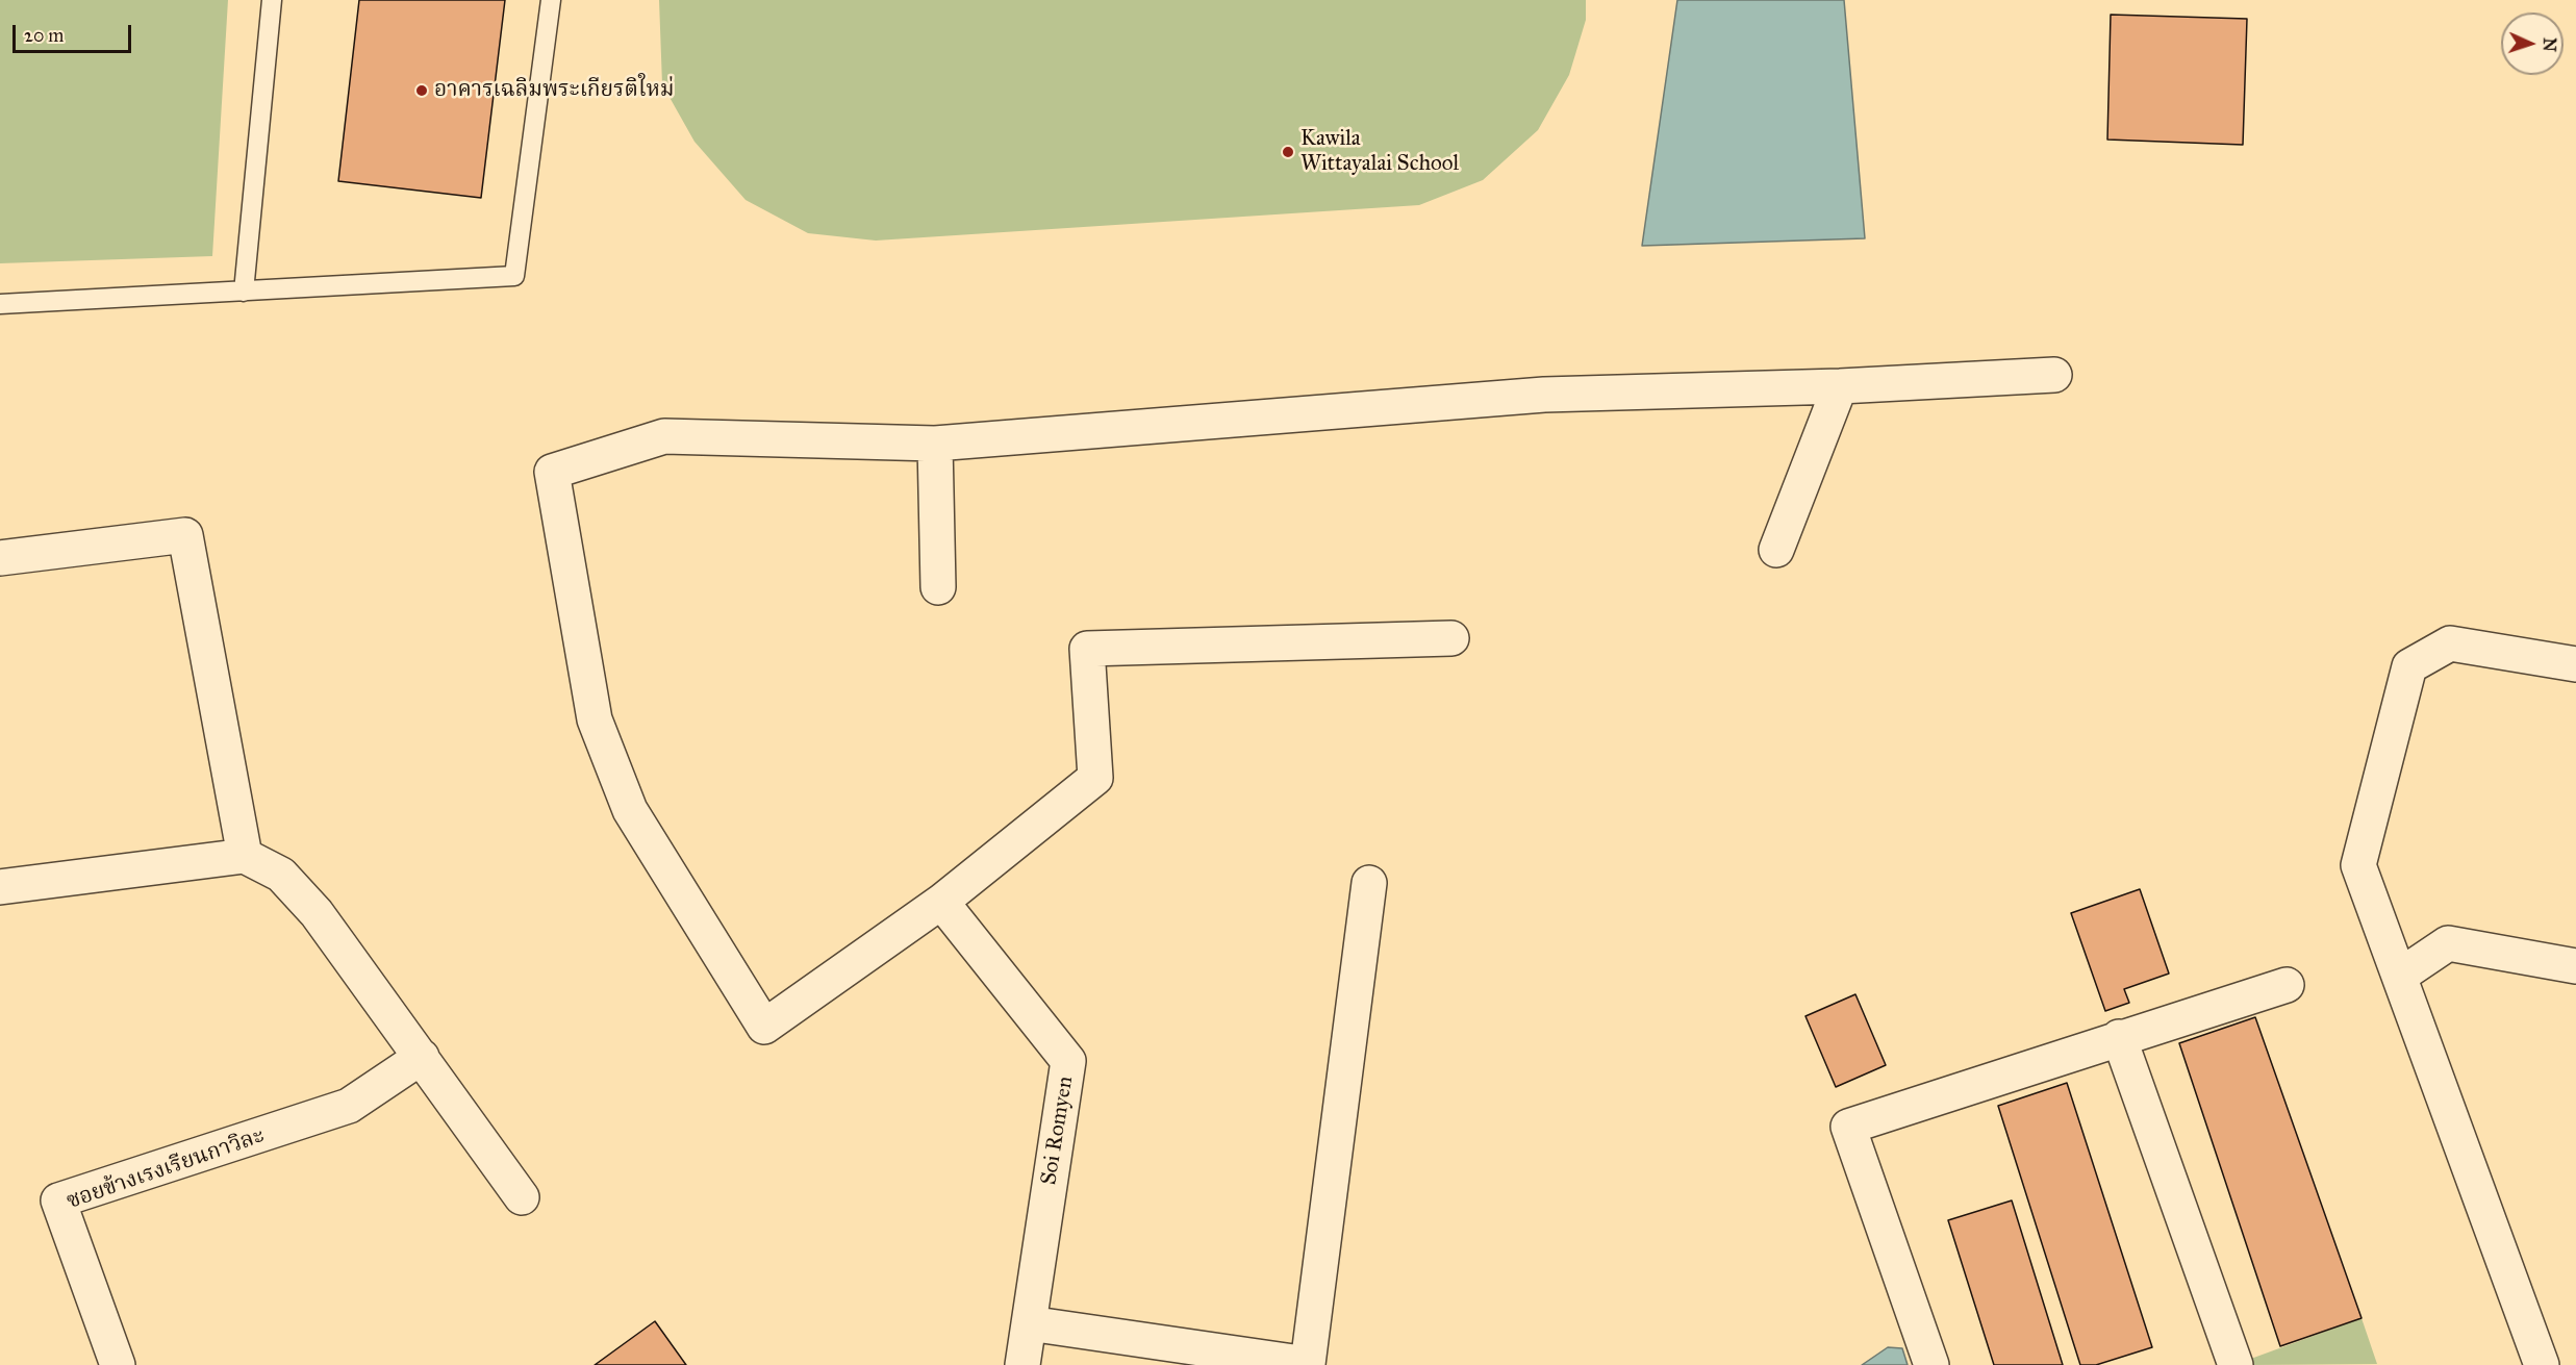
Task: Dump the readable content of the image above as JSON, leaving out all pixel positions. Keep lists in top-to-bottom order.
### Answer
{
  "streets": {
    "street": ["Soi Romyen", "ซอยข้างเรงเรียนกาวิละ"]
  },
  "places": ["อาคารเฉลิมพระเกียรติใหม่", "Kawila Wittayalai School"],
  "scale_bar": "20 m",
  "north": "right"
}
